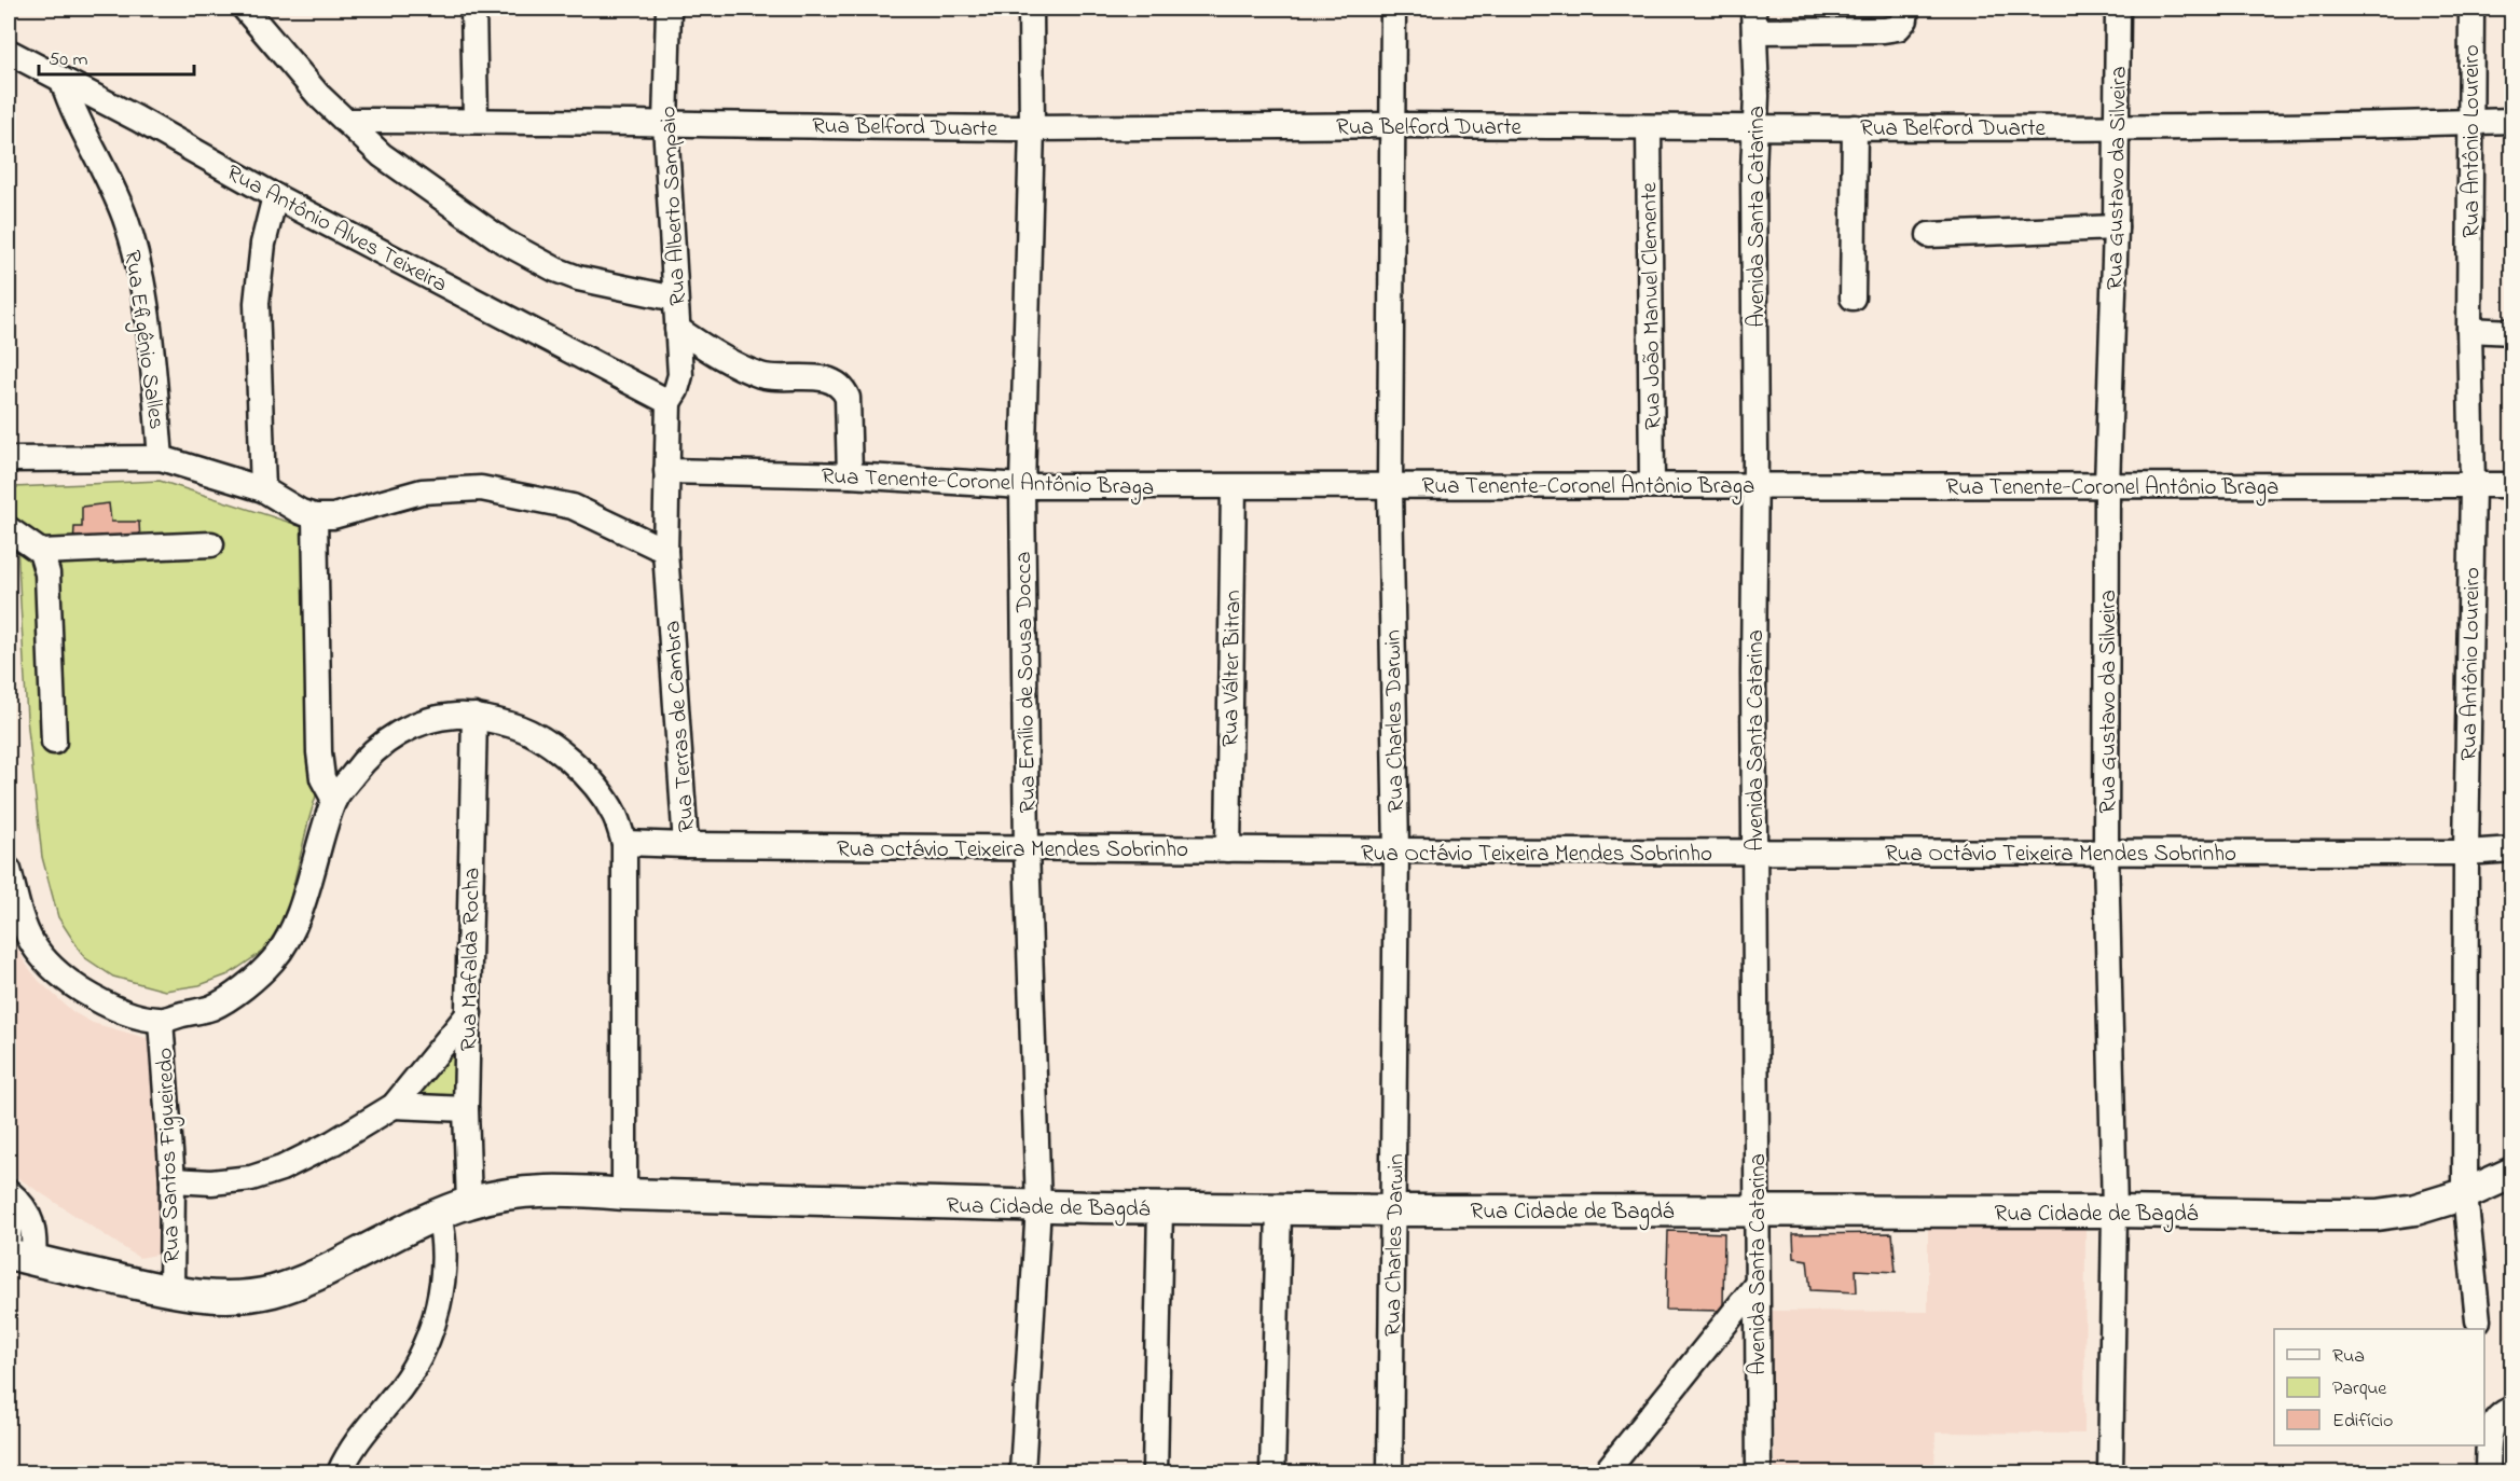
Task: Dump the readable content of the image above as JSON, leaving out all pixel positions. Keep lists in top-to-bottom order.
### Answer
{
  "streets": {
    "main road": ["Rua Cidade de Bagdá"],
    "street": [
      "Rua Belford Duarte",
      "Rua Antônio Loureiro",
      "Rua Gustavo da Silveira",
      "Rua Alberto Sampaio",
      "Avenida Santa Catarina",
      "Rua Antônio Alves Teixeira",
      "Rua João Manuel Clemente",
      "Rua Efigênio Salles",
      "Rua Tenente-Coronel Antônio Braga",
      "Rua Válter Bitran",
      "Rua Emílio de Sousa Docca",
      "Rua Charles Darwin",
      "Rua Terras de Cambra",
      "Rua Octávio Teixeira Mendes Sobrinho",
      "Rua Mafalda Rocha",
      "Rua Santos Figueiredo"
    ]
  },
  "crossings": [
    ["Rua Belford Duarte", "Rua Antônio Loureiro"],
    ["Rua Belford Duarte", "Rua Gustavo da Silveira"],
    ["Rua Belford Duarte", "Rua Alberto Sampaio"],
    ["Rua Belford Duarte", "Avenida Santa Catarina"],
    ["Rua Belford Duarte", "Rua João Manuel Clemente"],
    ["Rua Belford Duarte", "Rua Emílio de Sousa Docca"],
    ["Rua Belford Duarte", "Rua Charles Darwin"],
    ["Rua Antônio Loureiro", "Rua Tenente-Coronel Antônio Braga"],
    ["Rua Antônio Loureiro", "Rua Octávio Teixeira Mendes Sobrinho"],
    ["Rua Antônio Loureiro", "Rua Cidade de Bagdá"],
    ["Rua Gustavo da Silveira", "Rua Tenente-Coronel Antônio Braga"],
    ["Rua Gustavo da Silveira", "Rua Octávio Teixeira Mendes Sobrinho"],
    ["Rua Gustavo da Silveira", "Rua Cidade de Bagdá"],
    ["Rua Alberto Sampaio", "Rua Antônio Alves Teixeira"],
    ["Rua Alberto Sampaio", "Rua Terras de Cambra"],
    ["Avenida Santa Catarina", "Rua Tenente-Coronel Antônio Braga"],
    ["Avenida Santa Catarina", "Rua Octávio Teixeira Mendes Sobrinho"],
    ["Avenida Santa Catarina", "Rua Cidade de Bagdá"],
    ["Rua Antônio Alves Teixeira", "Rua Efigênio Salles"],
    ["Rua Antônio Alves Teixeira", "Rua Terras de Cambra"],
    ["Rua João Manuel Clemente", "Rua Tenente-Coronel Antônio Braga"],
    ["Rua Tenente-Coronel Antônio Braga", "Rua Válter Bitran"],
    ["Rua Tenente-Coronel Antônio Braga", "Rua Emílio de Sousa Docca"],
    ["Rua Tenente-Coronel Antônio Braga", "Rua Charles Darwin"],
    ["Rua Tenente-Coronel Antônio Braga", "Rua Terras de Cambra"],
    ["Rua Válter Bitran", "Rua Octávio Teixeira Mendes Sobrinho"],
    ["Rua Emílio de Sousa Docca", "Rua Octávio Teixeira Mendes Sobrinho"],
    ["Rua Emílio de Sousa Docca", "Rua Cidade de Bagdá"],
    ["Rua Charles Darwin", "Rua Octávio Teixeira Mendes Sobrinho"],
    ["Rua Charles Darwin", "Rua Cidade de Bagdá"],
    ["Rua Terras de Cambra", "Rua Octávio Teixeira Mendes Sobrinho"],
    ["Rua Mafalda Rocha", "Rua Cidade de Bagdá"],
    ["Rua Santos Figueiredo", "Rua Cidade de Bagdá"]
  ],
  "legend": ["Rua", "Parque", "Edifício"],
  "scale_bar": "50 m"
}
